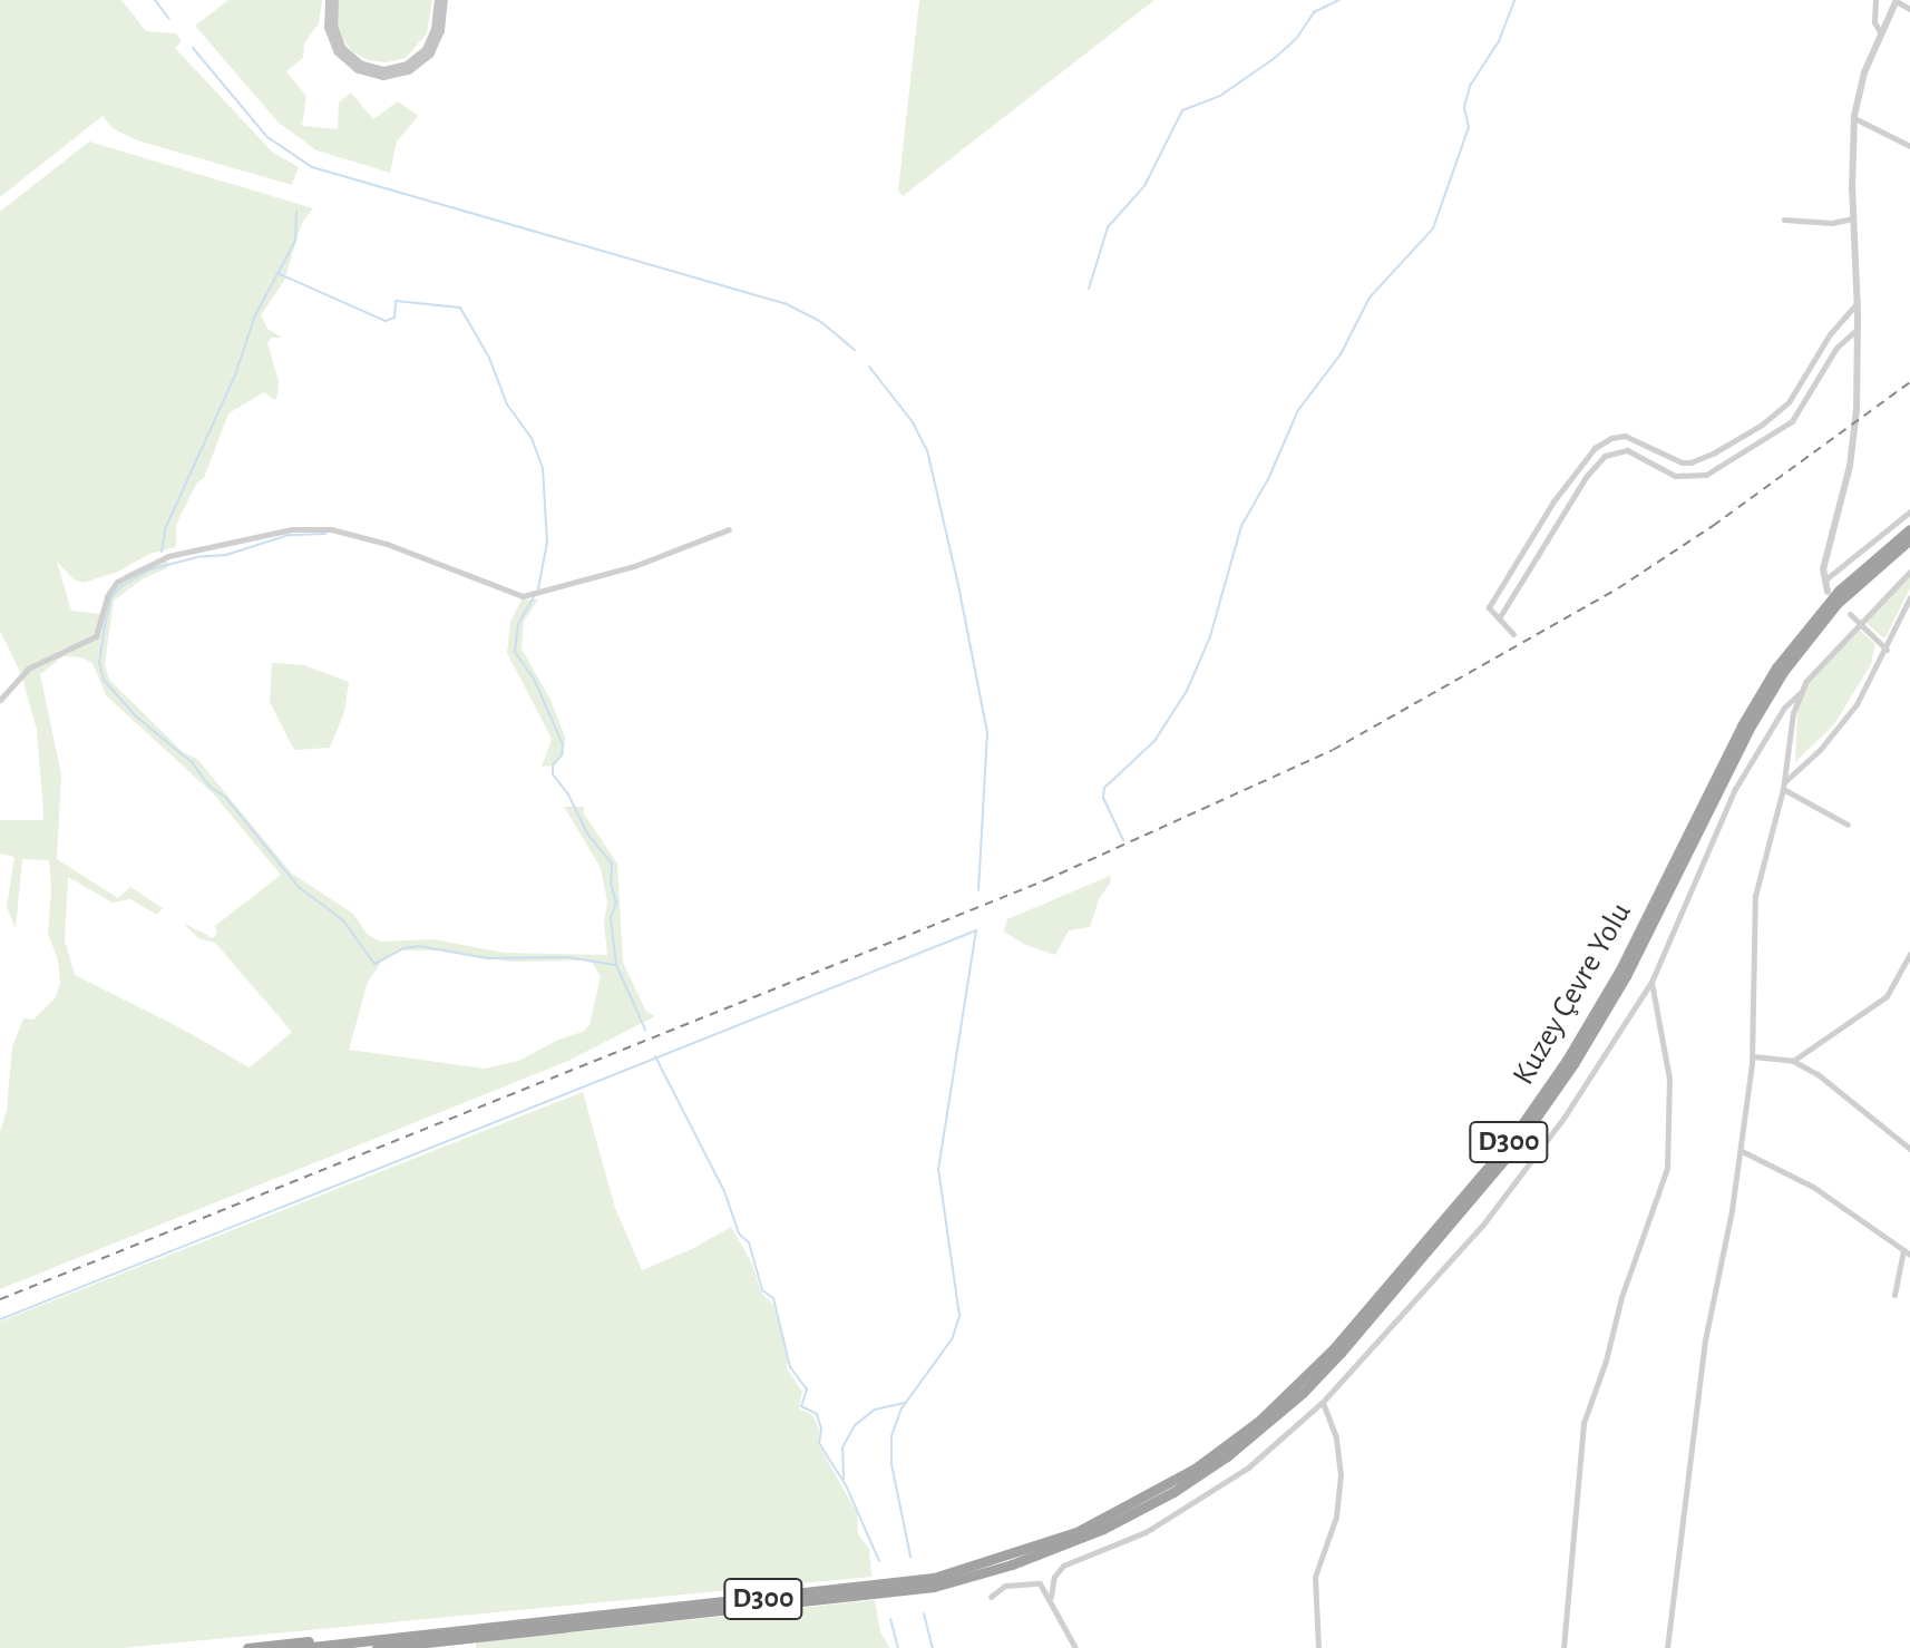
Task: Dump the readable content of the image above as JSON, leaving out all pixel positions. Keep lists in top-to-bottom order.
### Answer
{
  "streets": {
    "highway": ["Kuzey Çevre Yolu", "D300"]
  },
  "crossings": [
    ["Kuzey Çevre Yolu", "D300"]
  ]
}
